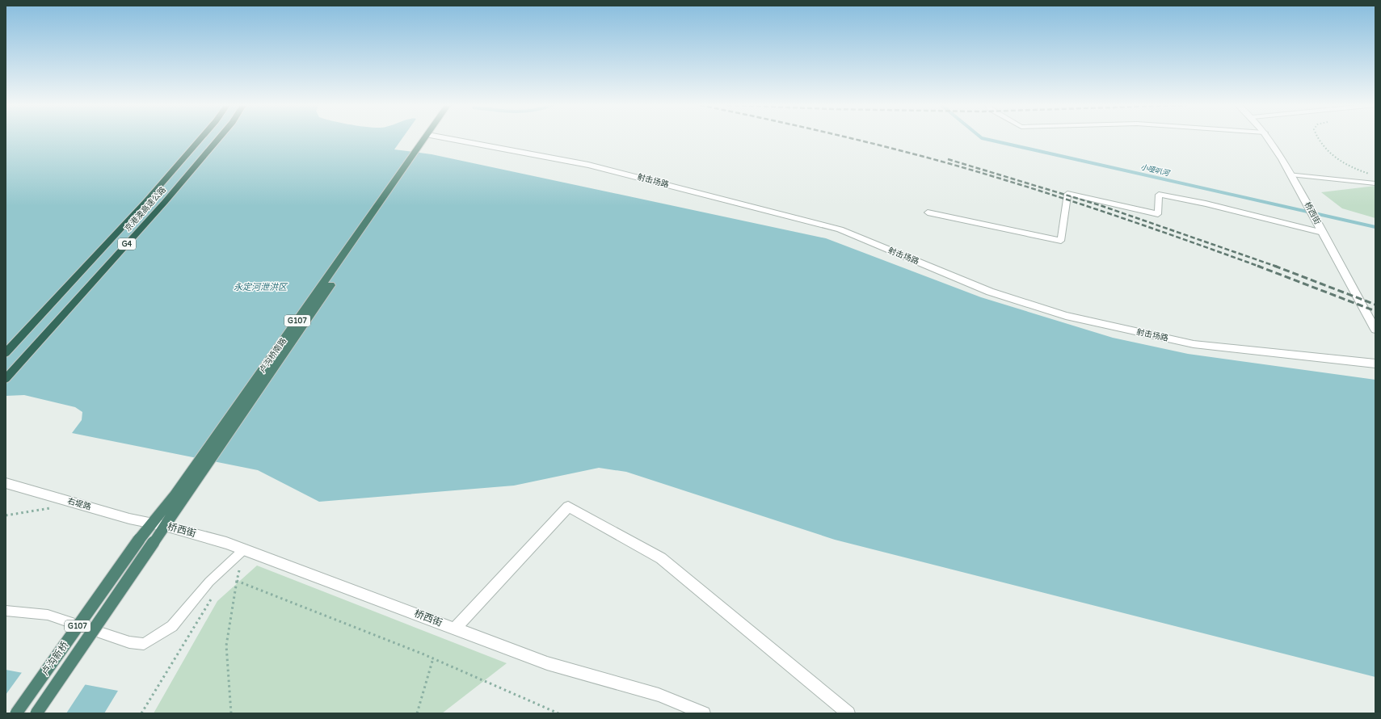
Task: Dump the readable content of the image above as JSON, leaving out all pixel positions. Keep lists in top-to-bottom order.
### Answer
{
  "streets": {
    "highway": [
      "京港澳高速公路",
      "G4",
      "G107",
      "卢沟桥南路",
      "卢沟新桥"
    ],
    "street": ["射击场路", "桥西街", "右堤路"]
  },
  "crossings": [
    ["桥西街", "卢沟桥南路"],
    ["桥西街", "右堤路"],
    ["卢沟桥南路", "右堤路"],
    ["卢沟桥南路", "卢沟新桥"]
  ],
  "water": ["小哑叭河", "永定河泄洪区"]
}
